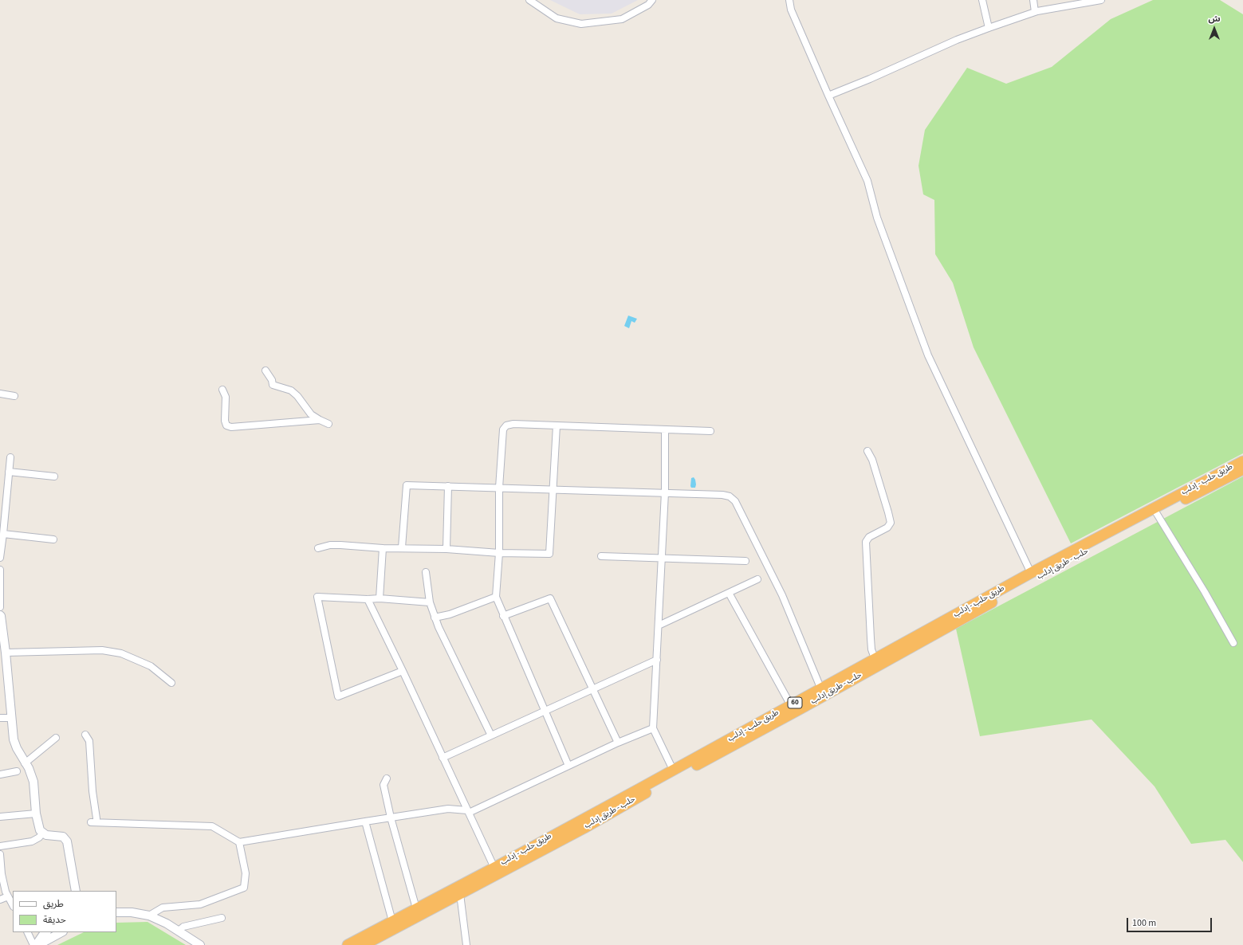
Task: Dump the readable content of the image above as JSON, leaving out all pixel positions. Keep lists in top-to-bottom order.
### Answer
{
  "streets": {
    "highway": ["طريق حلب - إدلب", "حلب - طريق إدلب", "60"]
  },
  "crossings": [
    ["طريق حلب - إدلب", "حلب - طريق إدلب"]
  ],
  "legend": ["طريق", "حديقة"],
  "scale_bar": "100 m",
  "north": "top"
}
